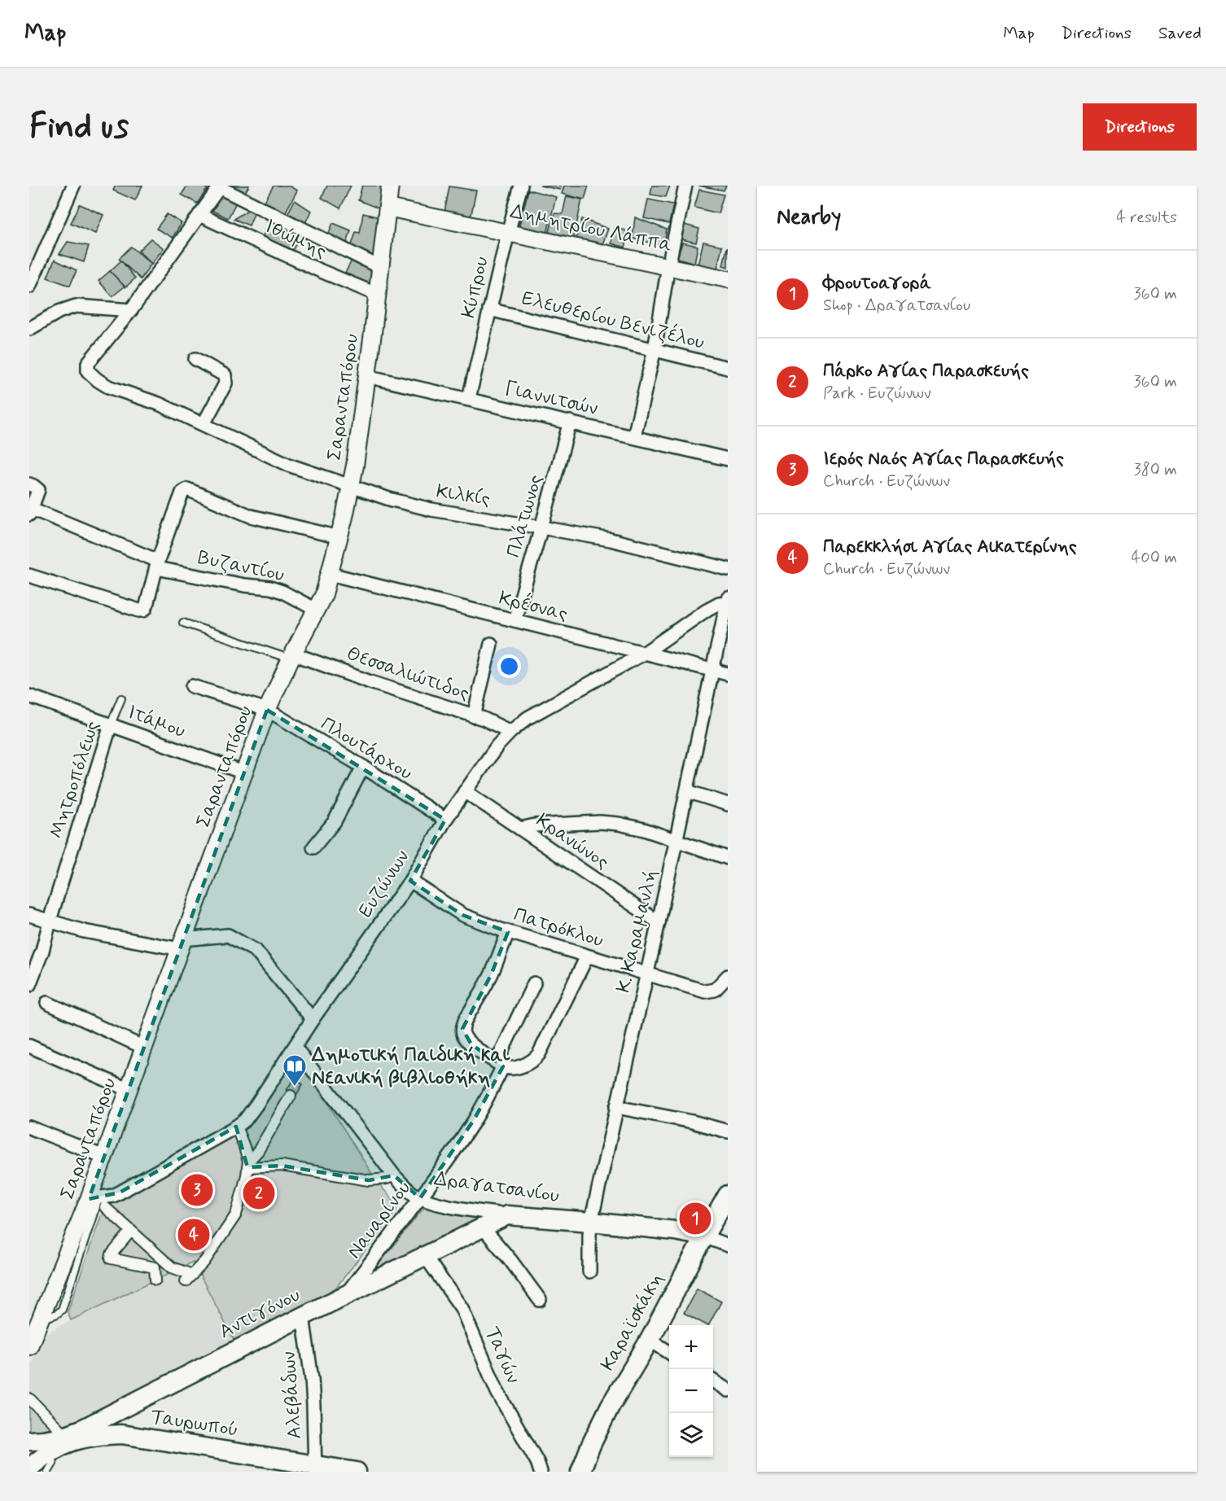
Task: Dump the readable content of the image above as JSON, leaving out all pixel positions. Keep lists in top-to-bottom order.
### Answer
{
  "streets": {
    "main road": [
      "Δραγατσανίου",
      "Αντιγόνου",
      "Καραϊσκάκη",
      "Ταυρωπού"
    ],
    "street": [
      "Δημητρίου Λάππα",
      "Ιθώμης",
      "Κύπρου",
      "Ελευθερίου Βενιζέλου",
      "Σαρανταπόρου",
      "Γιαννιτσών",
      "Κιλκίς",
      "Πλάτωνος",
      "Βυζαντίου",
      "Κρέσνας",
      "Θεσσαλιώτιδος",
      "Ιτάμου",
      "Πλουτάρχου",
      "Μητροπόλεως",
      "Κρανώνος",
      "Ευζώνων",
      "Πατρόκλου",
      "Κ. Καραμανλή",
      "Ναυαρίνου",
      "Ταγών",
      "Αλεβάδων"
    ]
  },
  "crossings": [
    ["Δημητρίου Λάππα", "Κύπρου"],
    ["Δημητρίου Λάππα", "Σαρανταπόρου"],
    ["Ιθώμης", "Σαρανταπόρου"],
    ["Κύπρου", "Ελευθερίου Βενιζέλου"],
    ["Κύπρου", "Γιαννιτσών"],
    ["Σαρανταπόρου", "Γιαννιτσών"],
    ["Σαρανταπόρου", "Κιλκίς"],
    ["Σαρανταπόρου", "Βυζαντίου"],
    ["Σαρανταπόρου", "Κρέσνας"],
    ["Σαρανταπόρου", "Θεσσαλιώτιδος"],
    ["Σαρανταπόρου", "Ιτάμου"],
    ["Σαρανταπόρου", "Πλουτάρχου"],
    ["Σαρανταπόρου", "Ευζώνων"],
    ["Γιαννιτσών", "Πλάτωνος"],
    ["Κιλκίς", "Πλάτωνος"],
    ["Πλάτωνος", "Κρέσνας"],
    ["Κρέσνας", "Ευζώνων"],
    ["Κρέσνας", "Κ. Καραμανλή"],
    ["Θεσσαλιώτιδος", "Ευζώνων"],
    ["Ιτάμου", "Μητροπόλεως"],
    ["Πλουτάρχου", "Ευζώνων"],
    ["Κρανώνος", "Ευζώνων"],
    ["Κρανώνος", "Κ. Καραμανλή"],
    ["Ευζώνων", "Πατρόκλου"],
    ["Ευζώνων", "Κ. Καραμανλή"],
    ["Ευζώνων", "Δραγατσανίου"],
    ["Πατρόκλου", "Κ. Καραμανλή"],
    ["Κ. Καραμανλή", "Δραγατσανίου"],
    ["Δραγατσανίου", "Ναυαρίνου"],
    ["Δραγατσανίου", "Αντιγόνου"],
    ["Δραγατσανίου", "Καραϊσκάκη"],
    ["Ναυαρίνου", "Αντιγόνου"],
    ["Αντιγόνου", "Ταγών"],
    ["Αντιγόνου", "Αλεβάδων"],
    ["Αντιγόνου", "Ταυρωπού"],
    ["Αλεβάδων", "Ταυρωπού"]
  ],
  "places": {
    "library": ["Δημοτική Παιδική και Νεανική βιβλιοθήκη"]
  },
  "page": {
    "header": "Map",
    "nav": ["Map", "Directions", "Saved"],
    "buttons": "Directions",
    "title": "Find us",
    "heading": ["Nearby", "4 results"],
    "list": [
      {
        "mark": "1",
        "name": "Φρουτοαγορά",
        "note": "Shop · Δραγατσανίου",
        "value": "360 m"
      },
      {
        "mark": "2",
        "name": "Πάρκο Αγίας Παρασκευής",
        "note": "Park · Ευζώνων",
        "value": "360 m"
      },
      {
        "mark": "3",
        "name": "Ιερός Ναός Αγίας Παρασκευής",
        "note": "Church · Ευζώνων",
        "value": "380 m"
      },
      {
        "mark": "4",
        "name": "Παρεκκλήσι Αγίας Αικατερίνης",
        "note": "Church · Ευζώνων",
        "value": "400 m"
      }
    ],
    "pins": [
      "3",
      "2",
      "1",
      "4"
    ],
    "map_buttons": ["+", "−"]
  }
}
